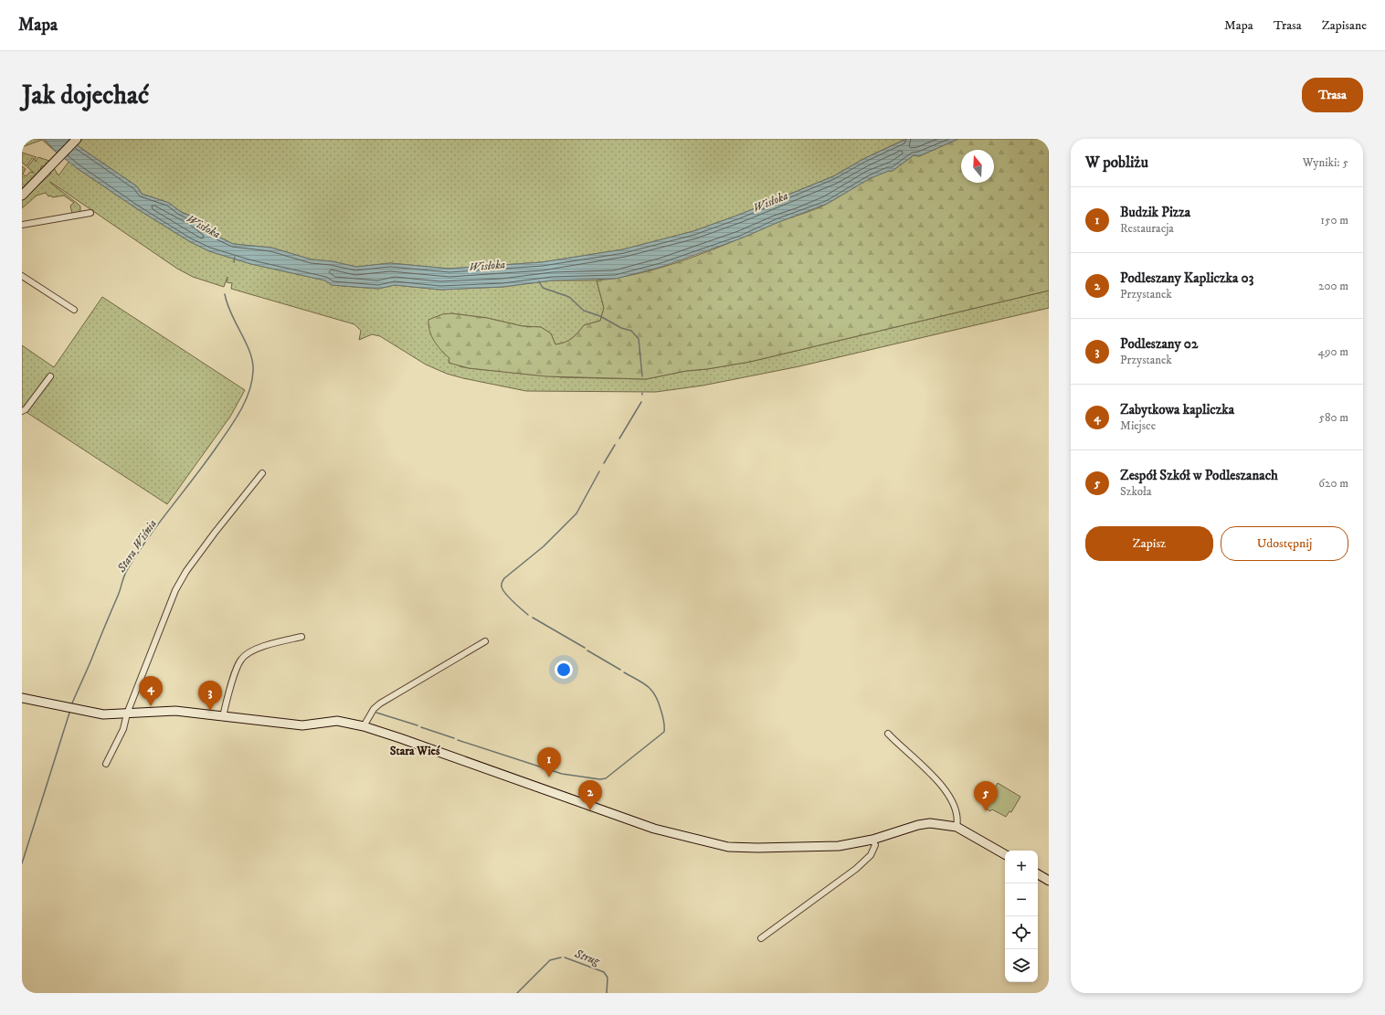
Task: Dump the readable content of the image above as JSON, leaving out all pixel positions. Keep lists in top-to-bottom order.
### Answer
{
  "districts": ["Stara Wieś"],
  "water": ["Wisłoka", "Stara Wiśnia", "Strug"],
  "north": "top",
  "page": {
    "header": "Mapa",
    "nav": ["Mapa", "Trasa", "Zapisane"],
    "buttons": [
      "Trasa",
      ["Zapisz", "Udostępnij"]
    ],
    "title": "Jak dojechać",
    "heading": ["W pobliżu", "Wyniki: 5"],
    "list": [
      {
        "mark": "1",
        "name": "Budzik Pizza",
        "note": "Restauracja",
        "value": "150 m"
      },
      {
        "mark": "2",
        "name": "Podleszany Kapliczka 03",
        "note": "Przystanek",
        "value": "200 m"
      },
      {
        "mark": "3",
        "name": "Podleszany 02",
        "note": "Przystanek",
        "value": "490 m"
      },
      {
        "mark": "4",
        "name": "Zabytkowa kapliczka",
        "note": "Miejsce",
        "value": "580 m"
      },
      {
        "mark": "5",
        "name": "Zespół Szkół w Podleszanach",
        "note": "Szkoła",
        "value": "620 m"
      }
    ],
    "pins": [
      "4",
      "3",
      "1",
      "2",
      "5"
    ],
    "map_buttons": ["+", "−"]
  }
}
